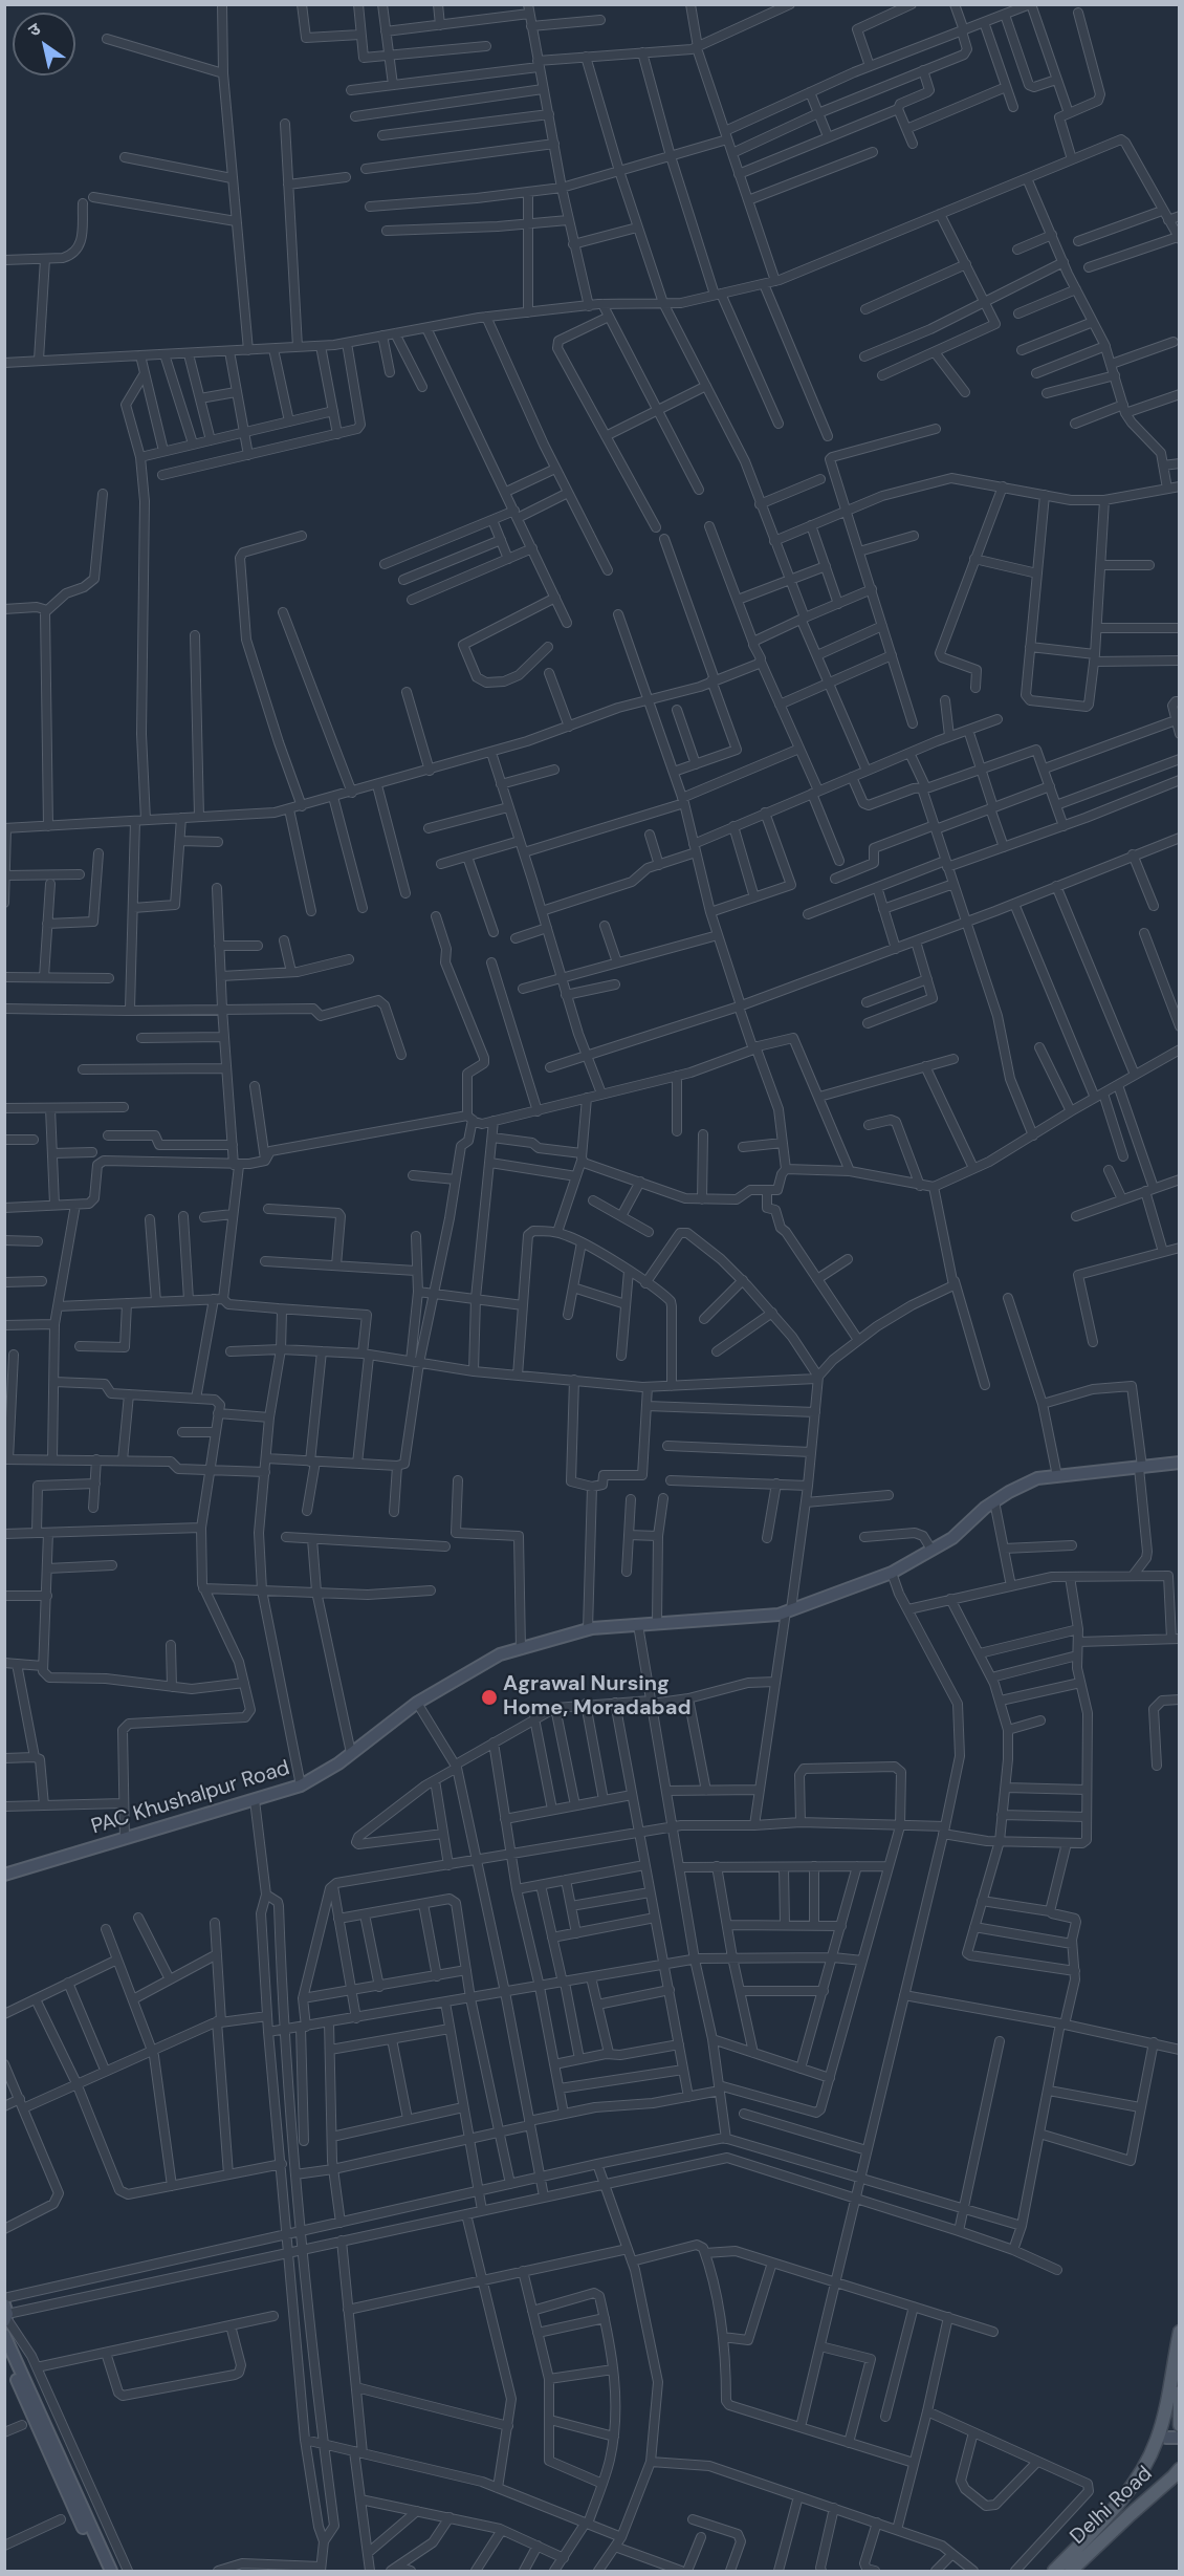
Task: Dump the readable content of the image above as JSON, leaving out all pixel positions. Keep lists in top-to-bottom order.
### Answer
{
  "streets": {
    "main road": ["PAC Khushalpur Road", "Delhi Road"]
  },
  "places": ["Agrawal Nursing Home, Moradabad"],
  "north": "top left"
}
